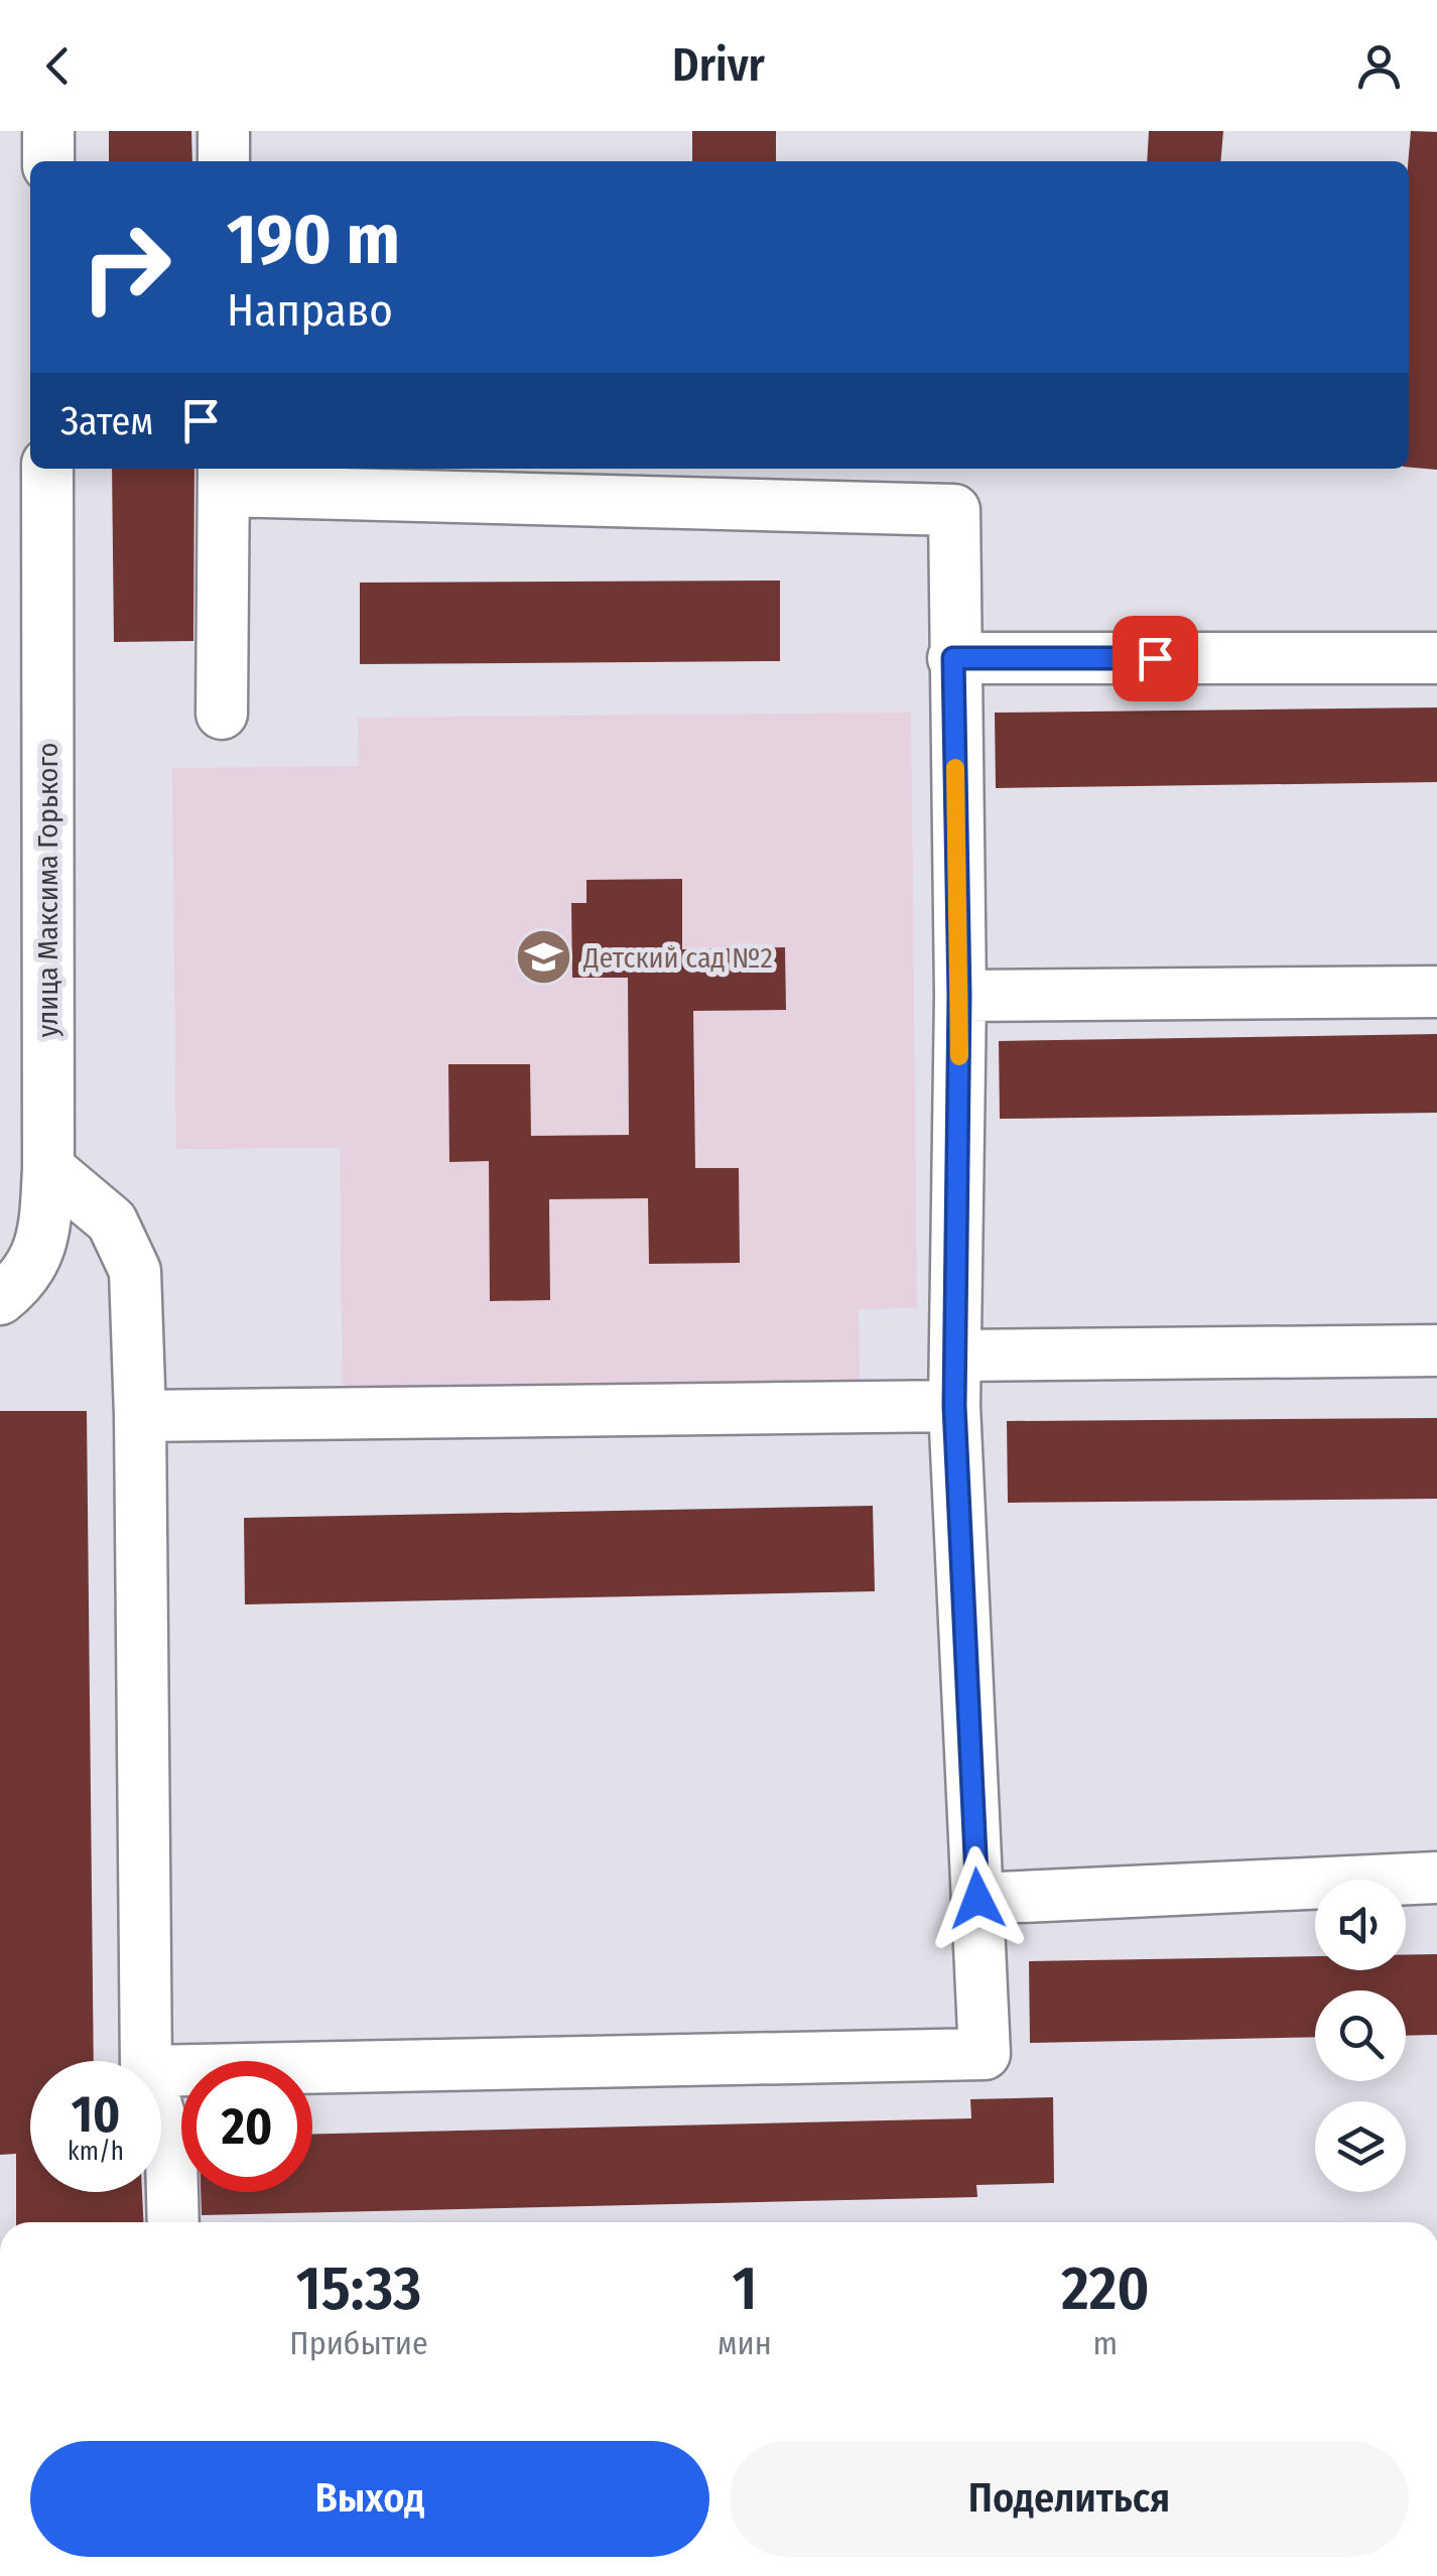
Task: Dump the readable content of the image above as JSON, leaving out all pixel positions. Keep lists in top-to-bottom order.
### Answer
{
  "streets": {
    "street": ["улица Максима Горького"]
  },
  "places": {
    "school or university": ["Детский сад №2"]
  },
  "page": {
    "header": "Drivr",
    "turn": ["190 m", "Направо"],
    "then": "Затем",
    "speed": "10 km/h",
    "limit": "20",
    "eta": [
      "15:33",
      "Прибытие",
      "1",
      "мин",
      "220",
      "m"
    ],
    "buttons": ["Выход", "Поделиться"]
  }
}
